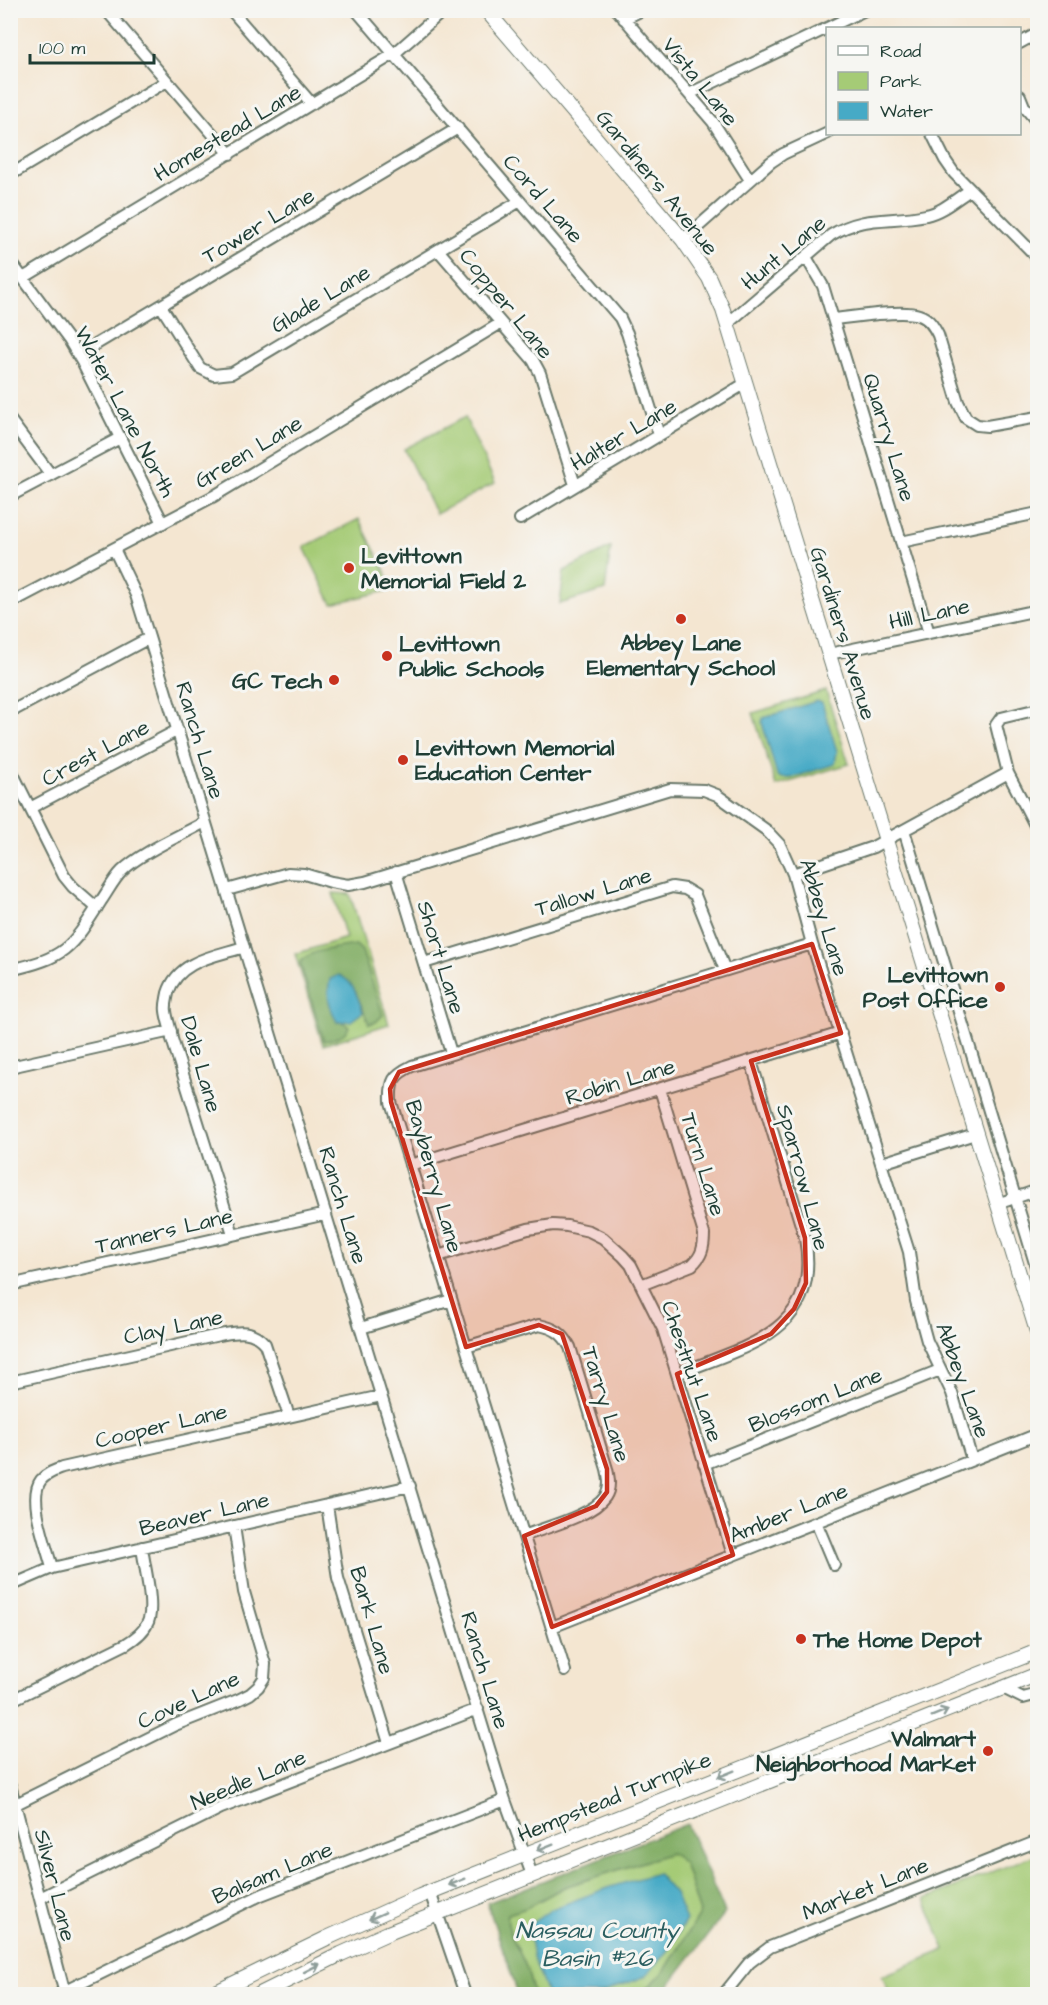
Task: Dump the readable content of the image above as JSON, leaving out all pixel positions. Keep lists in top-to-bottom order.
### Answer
{
  "streets": {
    "main road": ["Gardiners Avenue", "Hempstead Turnpike"],
    "street": [
      "Vista Lane",
      "Homestead Lane",
      "Cord Lane",
      "Tower Lane",
      "Hunt Lane",
      "Glade Lane",
      "Copper Lane",
      "Water Lane North",
      "Halter Lane",
      "Quarry Lane",
      "Green Lane",
      "Hill Lane",
      "Ranch Lane",
      "Crest Lane",
      "Tallow Lane",
      "Abbey Lane",
      "Short Lane",
      "Dale Lane",
      "Robin Lane",
      "Turn Lane",
      "Bayberry Lane",
      "Sparrow Lane",
      "Tanners Lane",
      "Clay Lane",
      "Chestnut Lane",
      "Blossom Lane",
      "Tarry Lane",
      "Cooper Lane",
      "Amber Lane",
      "Beaver Lane",
      "Bark Lane",
      "Cove Lane",
      "Needle Lane",
      "Balsam Lane",
      "Silver Lane",
      "Market Lane"
    ]
  },
  "crossings": [
    ["Homestead Lane", "Cord Lane"],
    ["Homestead Lane", "Water Lane North"],
    ["Gardiners Avenue", "Hunt Lane"],
    ["Gardiners Avenue", "Halter Lane"],
    ["Gardiners Avenue", "Hill Lane"],
    ["Cord Lane", "Tower Lane"],
    ["Cord Lane", "Glade Lane"],
    ["Cord Lane", "Halter Lane"],
    ["Tower Lane", "Glade Lane"],
    ["Tower Lane", "Water Lane North"],
    ["Hunt Lane", "Quarry Lane"],
    ["Glade Lane", "Copper Lane"],
    ["Copper Lane", "Halter Lane"],
    ["Copper Lane", "Green Lane"],
    ["Water Lane North", "Green Lane"],
    ["Quarry Lane", "Hill Lane"],
    ["Green Lane", "Ranch Lane"],
    ["Ranch Lane", "Crest Lane"],
    ["Ranch Lane", "Abbey Lane"],
    ["Ranch Lane", "Dale Lane"],
    ["Ranch Lane", "Tanners Lane"],
    ["Ranch Lane", "Cooper Lane"],
    ["Ranch Lane", "Beaver Lane"],
    ["Ranch Lane", "Needle Lane"],
    ["Ranch Lane", "Hempstead Turnpike"],
    ["Ranch Lane", "Balsam Lane"],
    ["Tallow Lane", "Short Lane"],
    ["Tallow Lane", "Bayberry Lane"],
    ["Abbey Lane", "Short Lane"],
    ["Abbey Lane", "Robin Lane"],
    ["Abbey Lane", "Bayberry Lane"],
    ["Abbey Lane", "Blossom Lane"],
    ["Abbey Lane", "Amber Lane"],
    ["Short Lane", "Bayberry Lane"],
    ["Dale Lane", "Tanners Lane"],
    ["Robin Lane", "Turn Lane"],
    ["Robin Lane", "Bayberry Lane"],
    ["Robin Lane", "Sparrow Lane"],
    ["Turn Lane", "Chestnut Lane"],
    ["Bayberry Lane", "Chestnut Lane"],
    ["Bayberry Lane", "Tarry Lane"],
    ["Bayberry Lane", "Amber Lane"],
    ["Sparrow Lane", "Chestnut Lane"],
    ["Clay Lane", "Cooper Lane"],
    ["Chestnut Lane", "Blossom Lane"],
    ["Chestnut Lane", "Amber Lane"],
    ["Cooper Lane", "Beaver Lane"],
    ["Beaver Lane", "Bark Lane"],
    ["Beaver Lane", "Cove Lane"],
    ["Bark Lane", "Needle Lane"],
    ["Cove Lane", "Silver Lane"],
    ["Needle Lane", "Silver Lane"],
    ["Balsam Lane", "Silver Lane"]
  ],
  "water": ["Nassau County Basin #26"],
  "places": [
    "Levittown Memorial Field 2",
    "Abbey Lane Elementary School",
    "Levittown Public Schools",
    "GC Tech",
    "Levittown Memorial Education Center",
    "Levittown Post Office",
    "The Home Depot",
    "Walmart Neighborhood Market"
  ],
  "legend": ["Road", "Park", "Water"],
  "scale_bar": "100 m"
}
